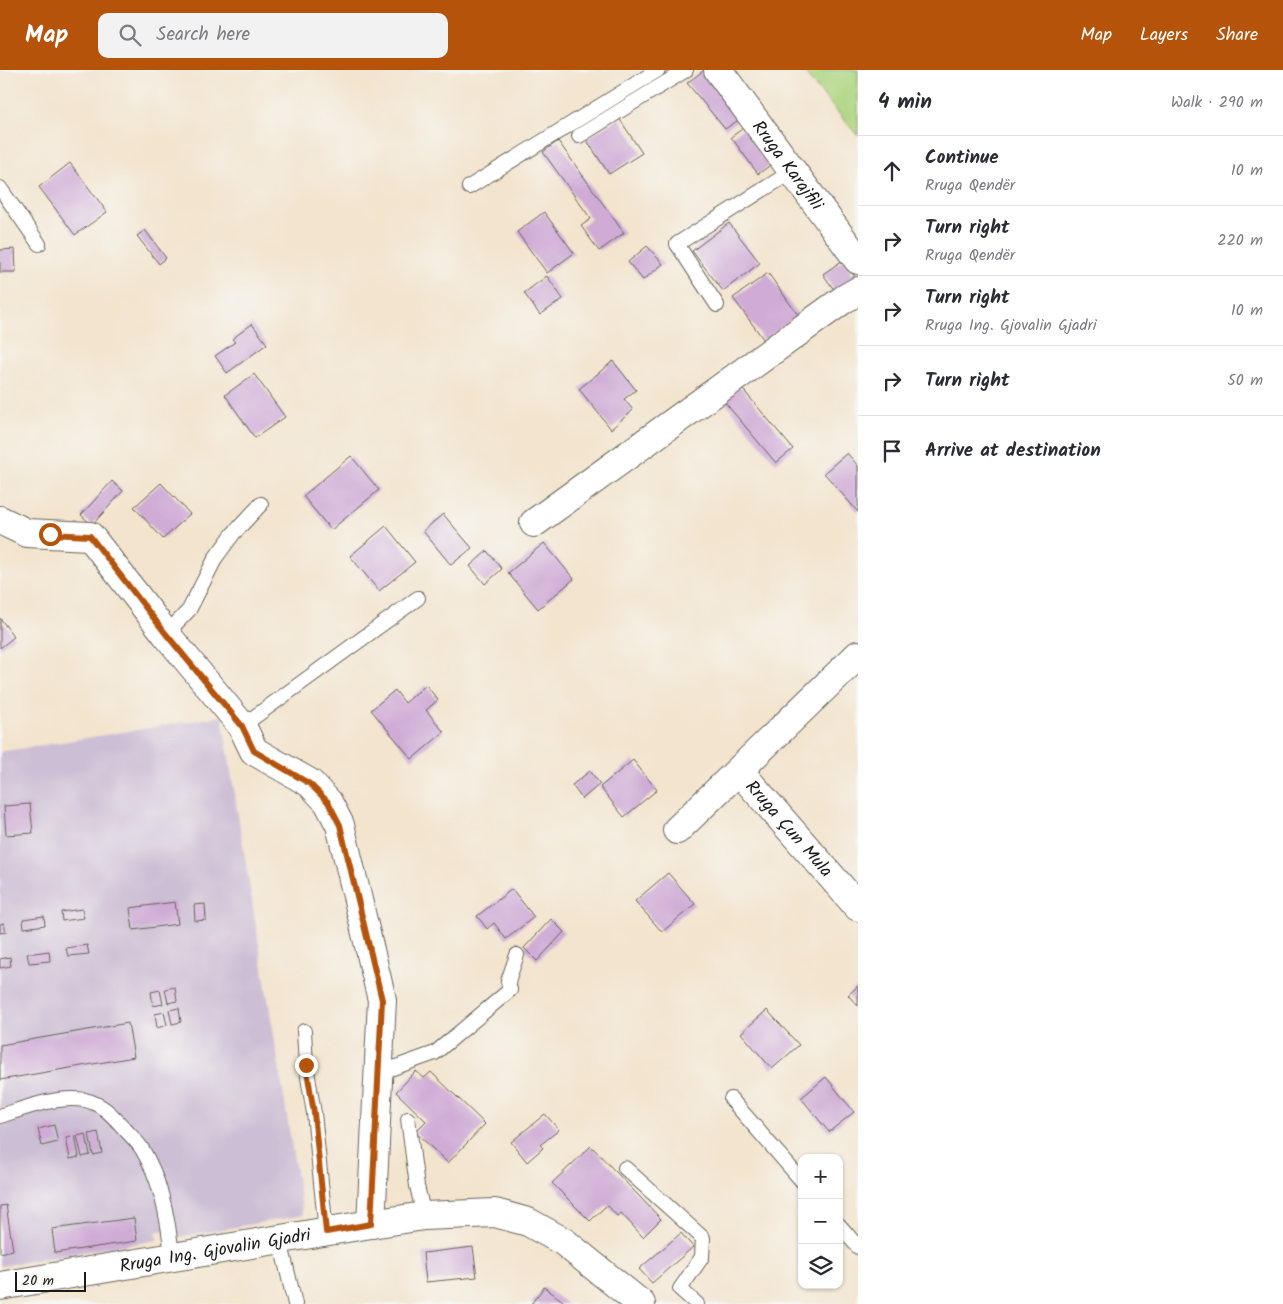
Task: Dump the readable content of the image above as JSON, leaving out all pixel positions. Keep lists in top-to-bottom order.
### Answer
{
  "streets": {
    "street": ["Rruga Karajfili", "Rruga Çun Mula", "Rruga Ing. Gjovalin Gjadri"]
  },
  "scale_bar": "20 m",
  "page": {
    "header": "Map",
    "search": "Search here",
    "nav": ["Map", "Layers", "Share"],
    "heading": ["4 min", "Walk · 290 m"],
    "list": [
      ["Continue", "Rruga Qendër", "10 m"],
      ["Turn right", "Rruga Qendër", "220 m"],
      ["Turn right", "Rruga Ing. Gjovalin Gjadri", "10 m"],
      ["Turn right", "50 m"],
      "Arrive at destination"
    ],
    "map_buttons": ["+", "−"],
    "scale": "20 m"
  }
}
